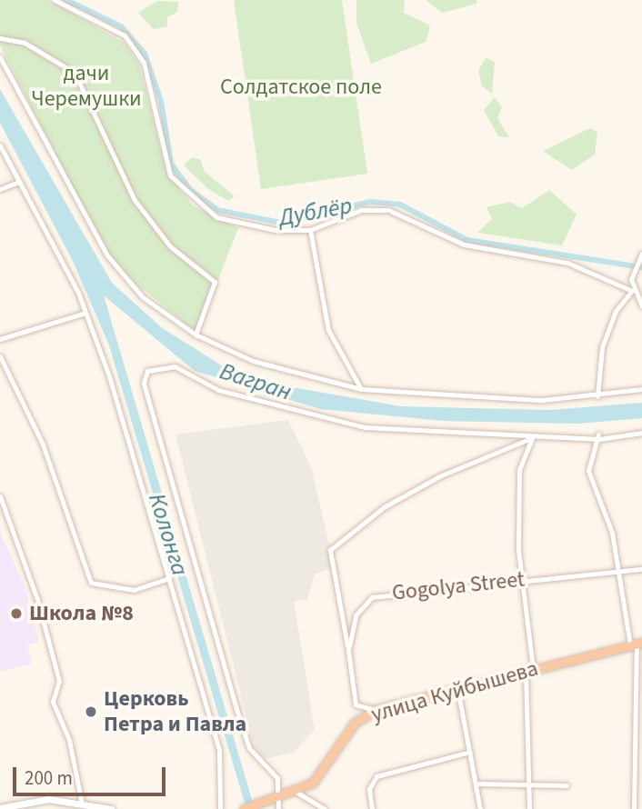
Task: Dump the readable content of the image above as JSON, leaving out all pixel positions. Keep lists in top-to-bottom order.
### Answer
{
  "streets": {
    "highway": ["улица Куйбышева"],
    "street": ["Gogolya Street"]
  },
  "crossings": [
    ["Gogolya Street", "улица Куйбышева"]
  ],
  "water": ["Дублёр", "Вагран", "Колонга"],
  "parks": ["дачи Черемушки", "Солдатское поле"],
  "places": ["Школа №8", "Церковь Петра и Павла"],
  "scale_bar": "200 m"
}
